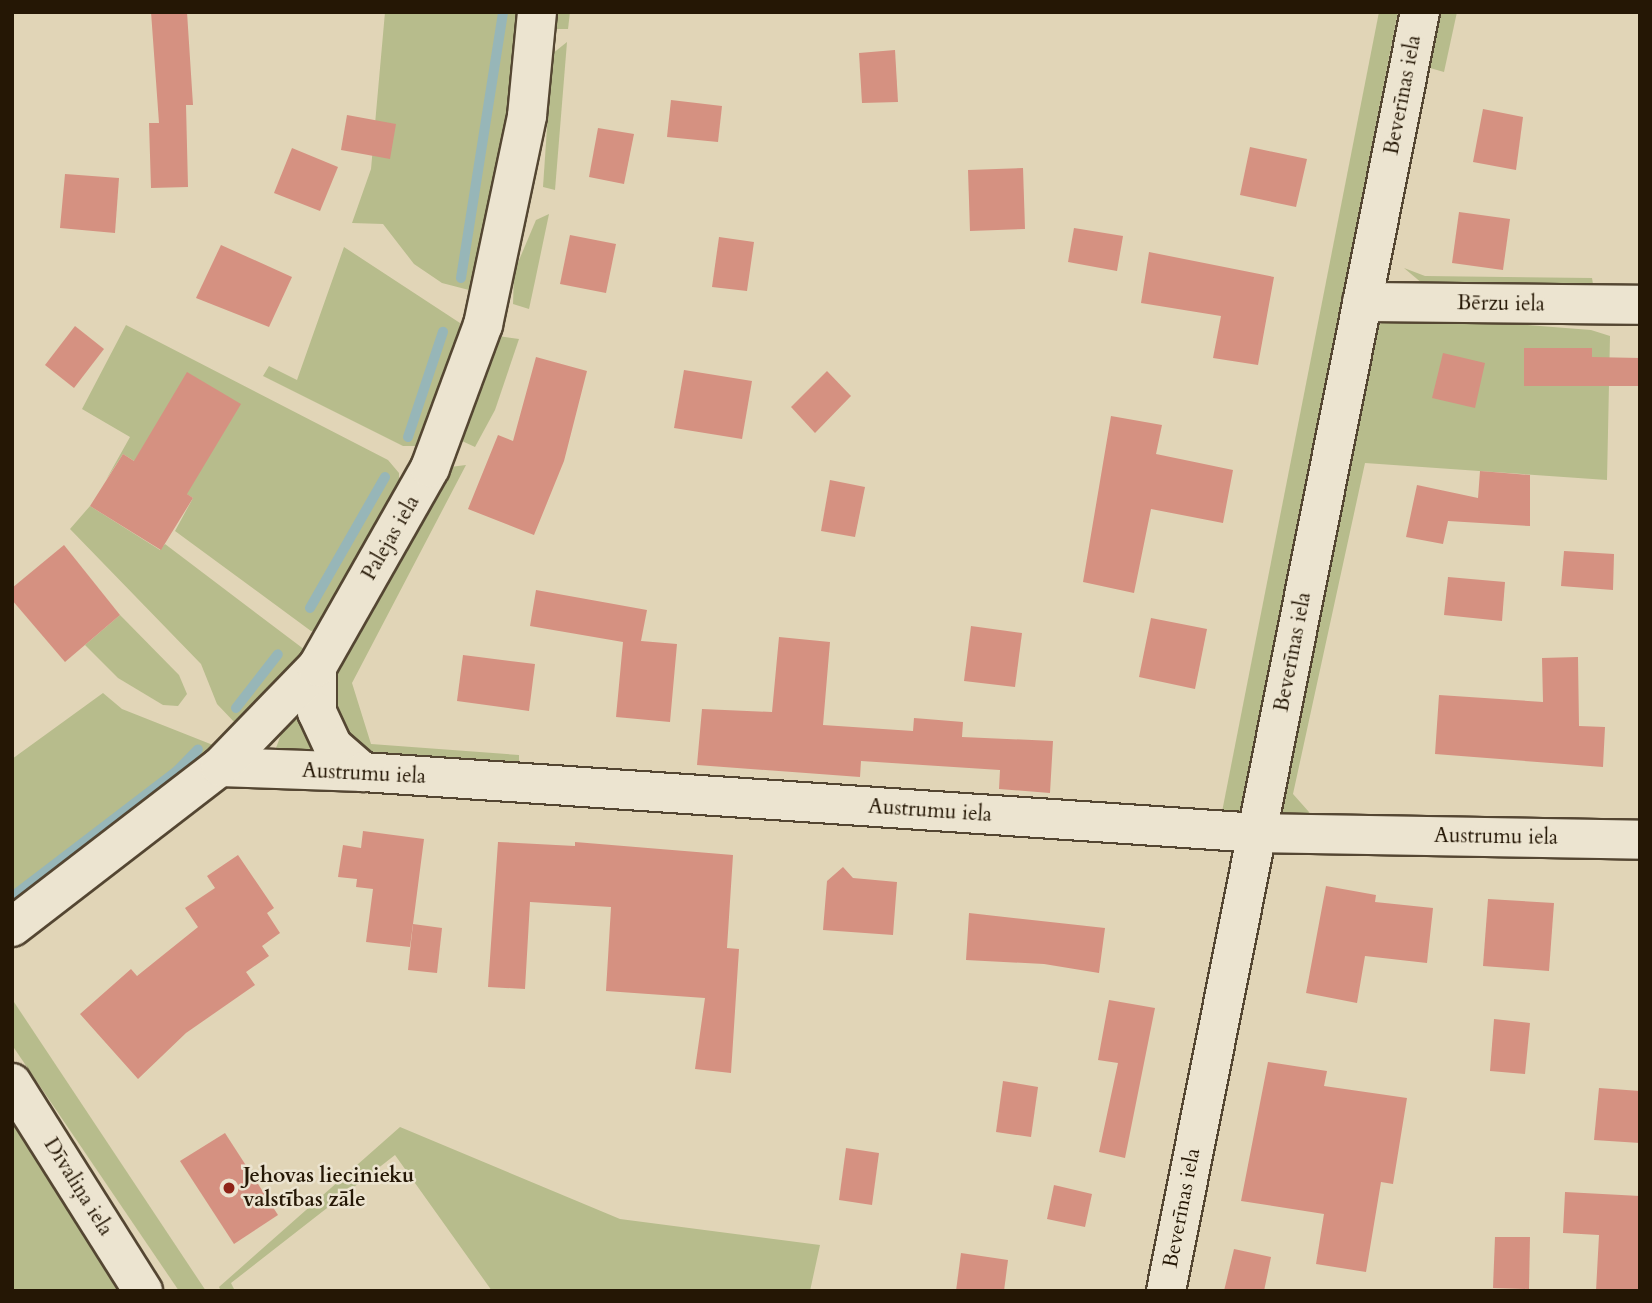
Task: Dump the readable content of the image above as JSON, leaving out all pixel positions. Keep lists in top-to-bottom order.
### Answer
{
  "streets": {
    "street": [
      "Beverīnas iela",
      "Bērzu iela",
      "Palejas iela",
      "Austrumu iela",
      "Dīvaliņa iela"
    ]
  },
  "crossings": [
    ["Beverīnas iela", "Bērzu iela"],
    ["Beverīnas iela", "Austrumu iela"],
    ["Palejas iela", "Austrumu iela"]
  ],
  "places": ["Jehovas liecinieku valstības zāle"]
}
